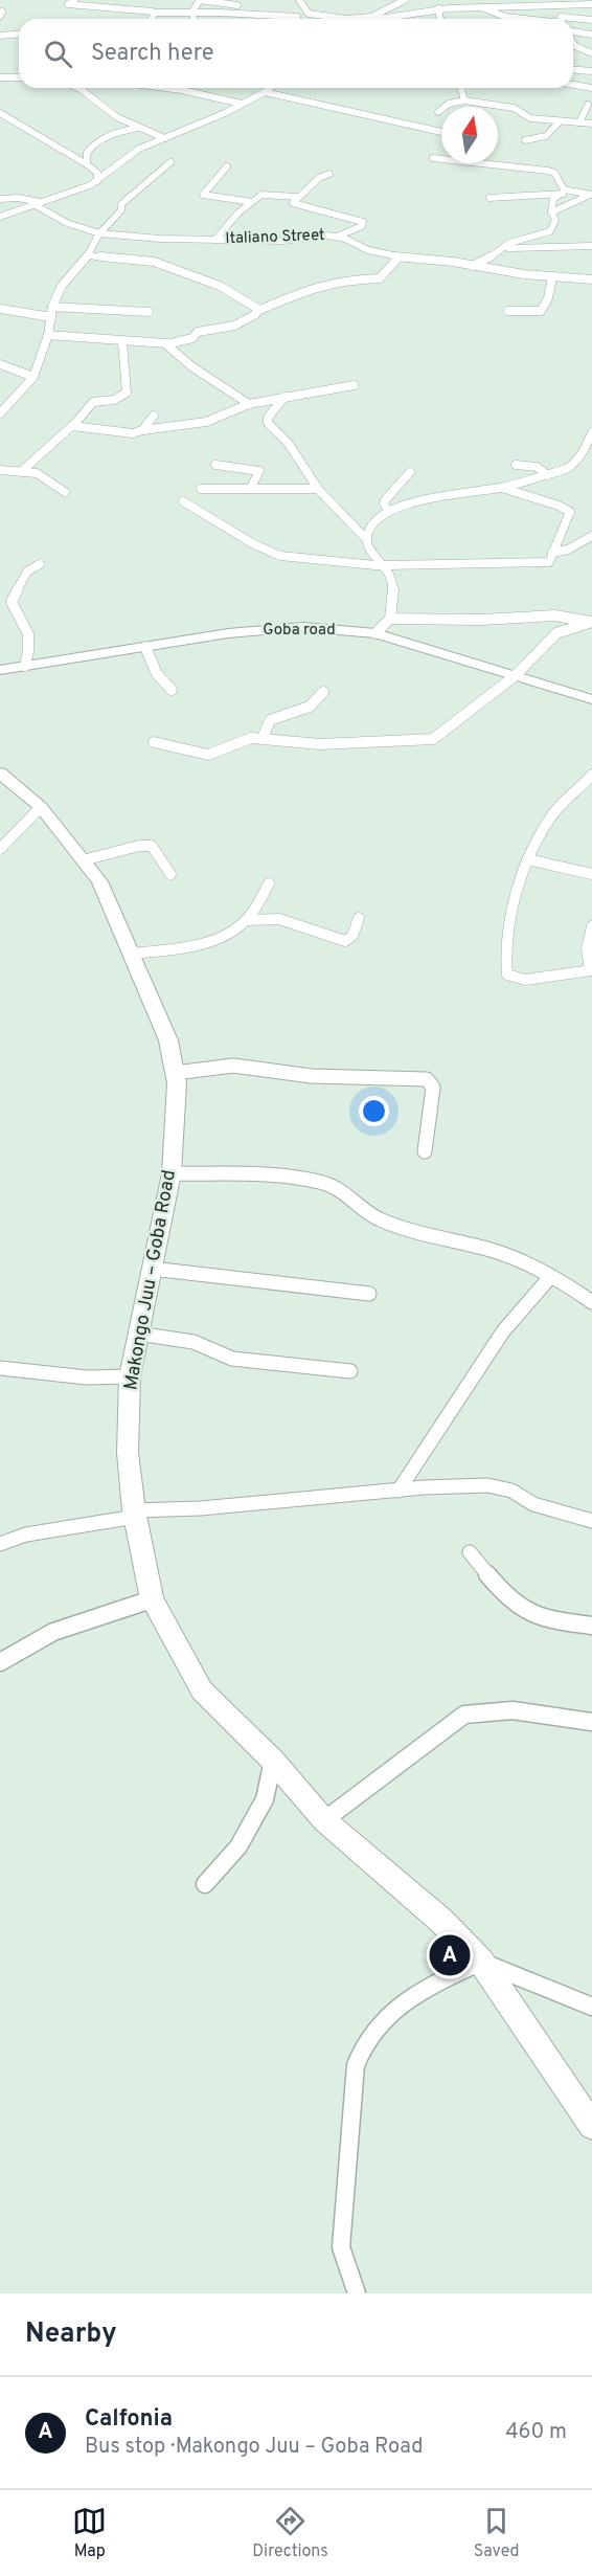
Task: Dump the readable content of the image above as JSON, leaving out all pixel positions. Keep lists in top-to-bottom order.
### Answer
{
  "streets": {
    "street": ["Italiano Street", "Goba road", "Makongo Juu – Goba Road"]
  },
  "north": "top",
  "page": {
    "search": "Search here",
    "pins": "A",
    "heading": "Nearby",
    "list": [
      {
        "mark": "A",
        "name": "Calfonia",
        "note": "Bus stop · Makongo Juu – Goba Road",
        "value": "460 m"
      }
    ],
    "nav": ["Map", "Directions", "Saved"]
  }
}
